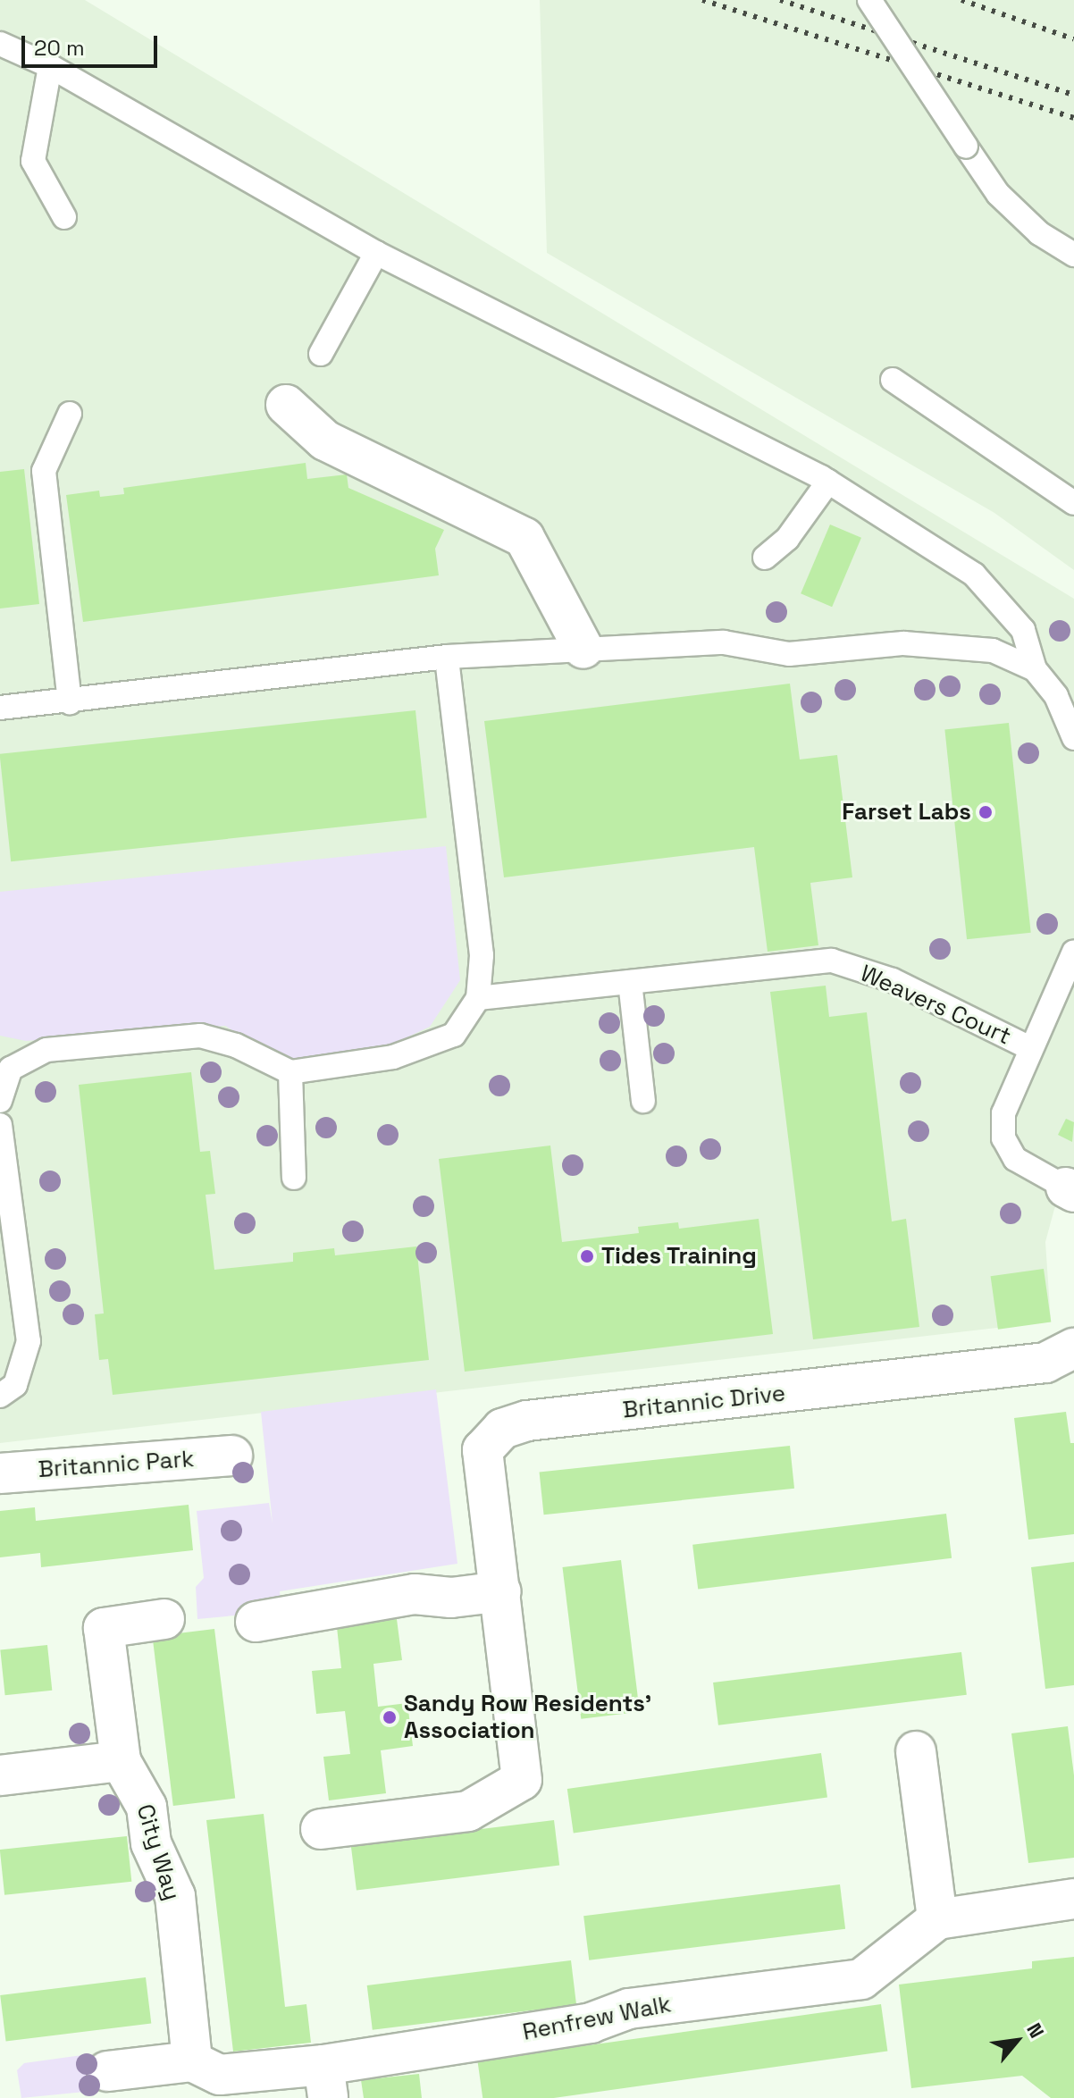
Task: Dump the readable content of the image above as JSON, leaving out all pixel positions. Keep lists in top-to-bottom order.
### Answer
{
  "streets": {
    "street": [
      "Britannic Drive",
      "Britannic Park",
      "City Way",
      "Renfrew Walk"
    ],
    "lane": ["Weavers Court"]
  },
  "places": ["Farset Labs", "Tides Training", "Sandy Row Residents' Association"],
  "scale_bar": "20 m",
  "north": "top right"
}
